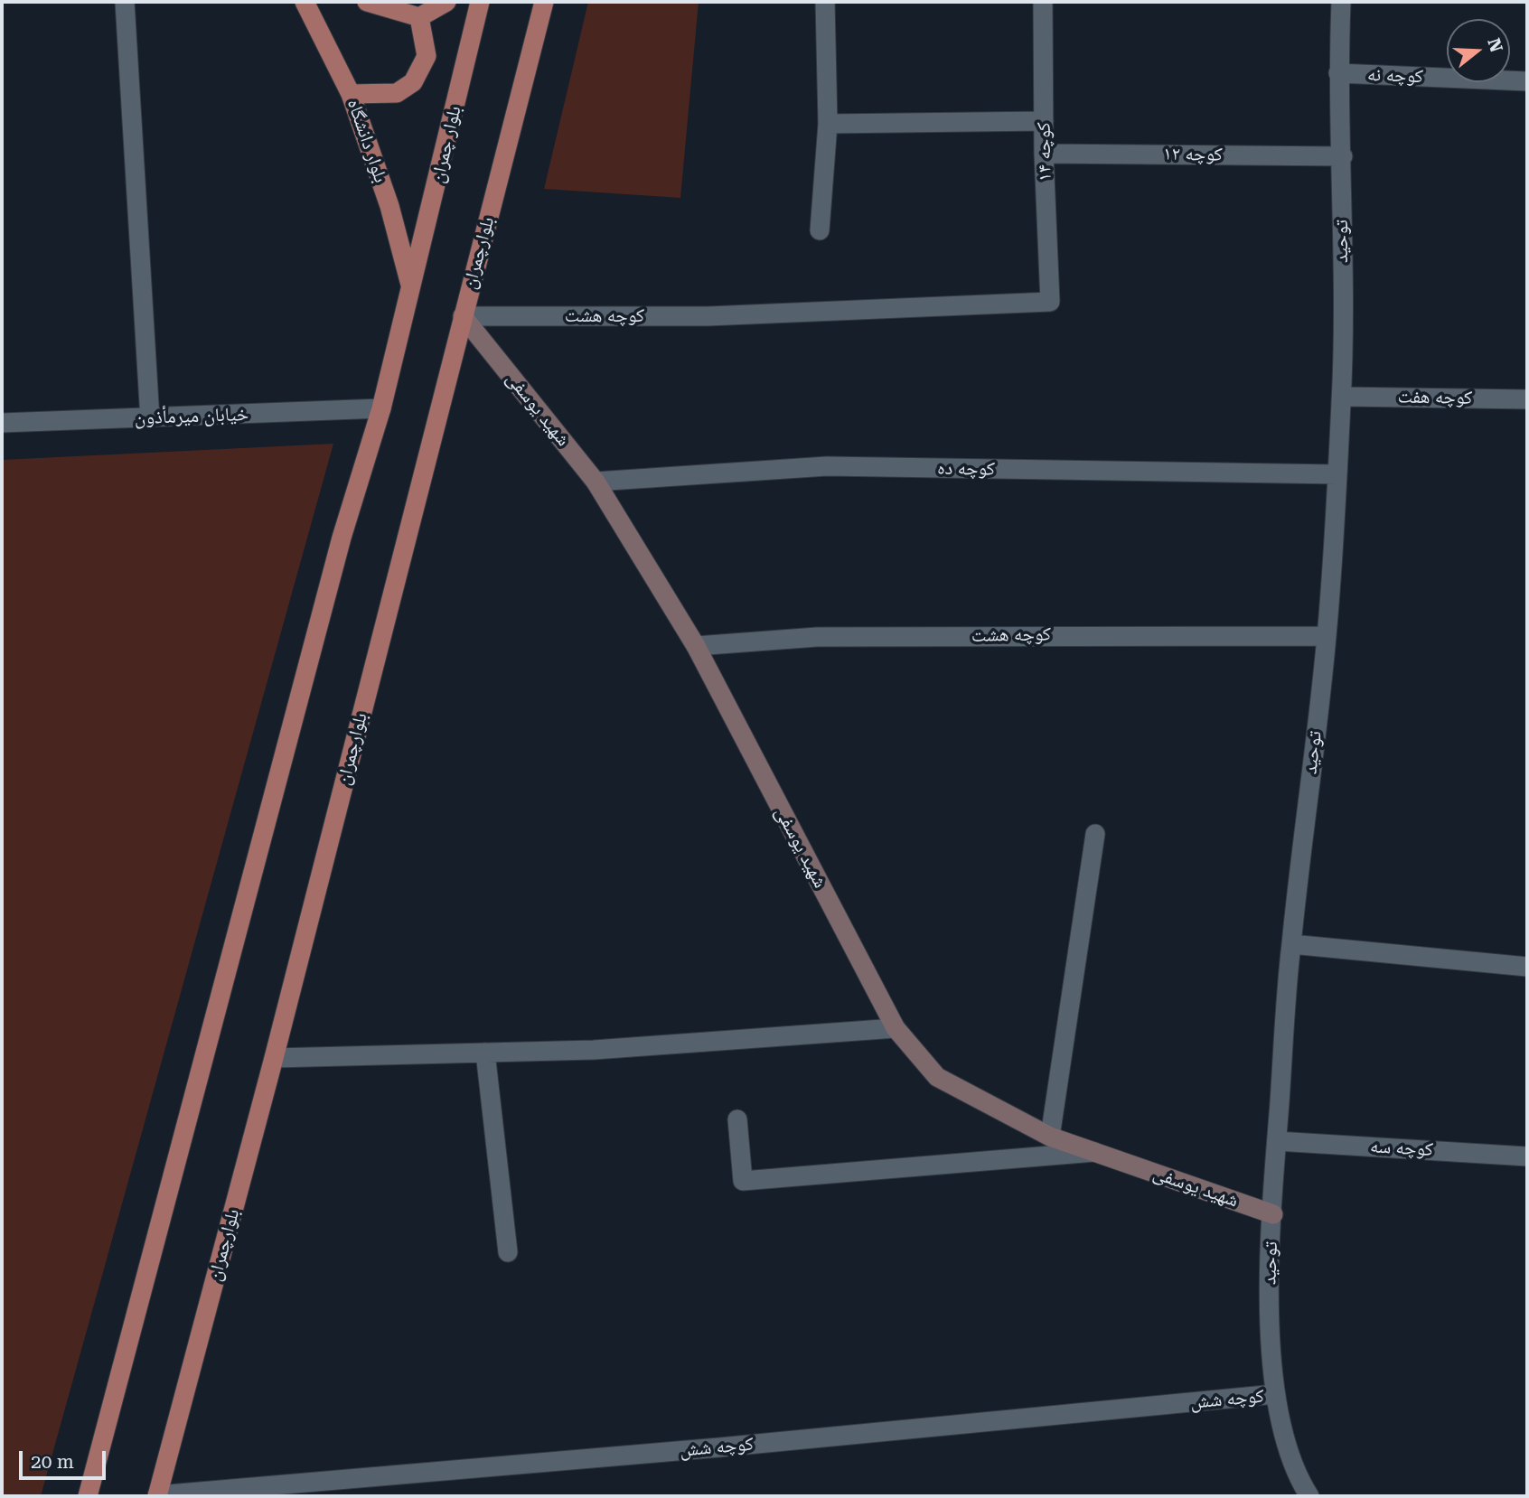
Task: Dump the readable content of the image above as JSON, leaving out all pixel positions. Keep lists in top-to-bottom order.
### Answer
{
  "streets": {
    "main road": ["بلوار دانشگاه", "بلوار چمران", "بلوارچمران"],
    "street": [
      "کوچه نه",
      "کوچه ۱۴",
      "کوچه ۱۲",
      "توحید",
      "کوچه هشت",
      "کوچه هفت",
      "شهید یوسفی",
      "خیابان میرمأذون",
      "کوچه ده",
      "کوچه سه",
      "کوچه شش"
    ]
  },
  "crossings": [
    ["کوچه نه", "توحید"],
    ["بلوار دانشگاه", "بلوار چمران"],
    ["بلوار چمران", "خیابان میرمأذون"],
    ["کوچه ۱۴", "کوچه ۱۲"],
    ["کوچه ۱۴", "کوچه هشت"],
    ["کوچه ۱۲", "توحید"],
    ["توحید", "کوچه هشت"],
    ["توحید", "کوچه هفت"],
    ["توحید", "شهید یوسفی"],
    ["توحید", "کوچه ده"],
    ["توحید", "کوچه سه"],
    ["توحید", "کوچه شش"],
    ["بلوارچمران", "کوچه هشت"],
    ["بلوارچمران", "شهید یوسفی"],
    ["بلوارچمران", "کوچه شش"],
    ["کوچه هشت", "شهید یوسفی"],
    ["شهید یوسفی", "کوچه ده"]
  ],
  "scale_bar": "20 m",
  "north": "right"
}
